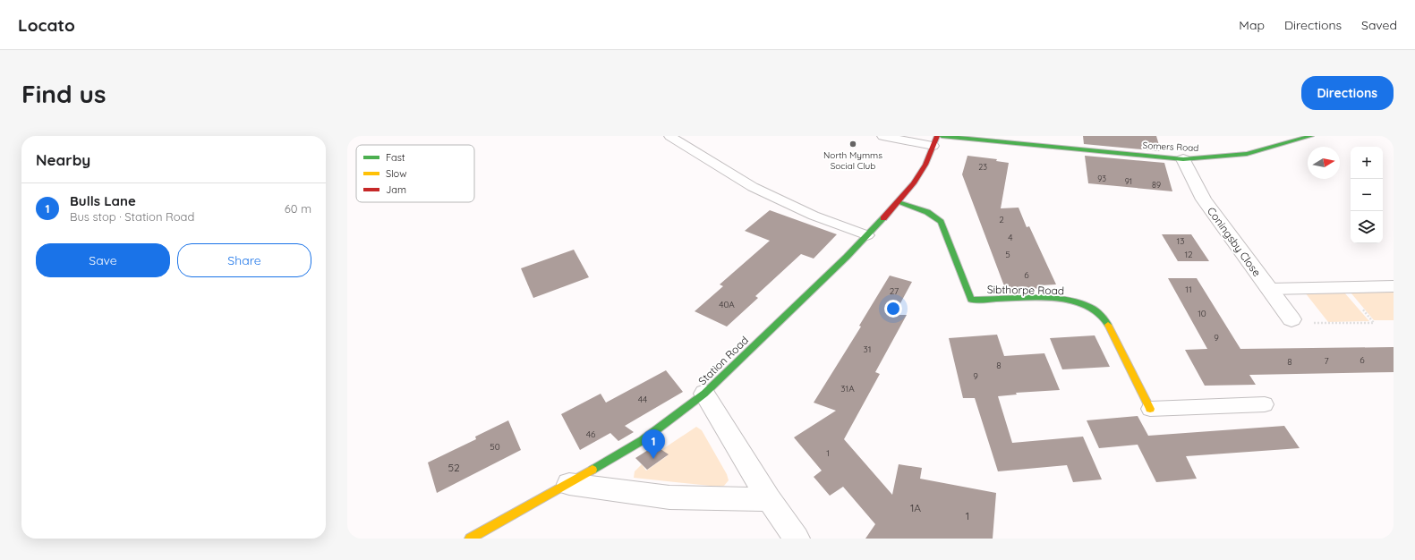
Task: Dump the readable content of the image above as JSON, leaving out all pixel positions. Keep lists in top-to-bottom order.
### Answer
{
  "streets": {
    "street": [
      "Somers Road",
      "Coningsby Close",
      "Sibthorpe Road",
      "Station Road"
    ]
  },
  "crossings": [
    ["Somers Road", "Coningsby Close"],
    ["Sibthorpe Road", "Station Road"]
  ],
  "places": ["North Mymms Social Club"],
  "house_numbers": [
    "23",
    "93",
    "91",
    "89",
    "2",
    "4",
    "13",
    "5",
    "12",
    "6",
    "11",
    "27",
    "40A",
    "10",
    "9",
    "31",
    "6",
    "7",
    "8",
    "8",
    "9",
    "31A",
    "44",
    "46",
    "50",
    "1",
    "52",
    "1A",
    "1"
  ],
  "legend": ["Fast", "Slow", "Jam"],
  "north": "right",
  "page": {
    "header": "Locato",
    "nav": ["Map", "Directions", "Saved"],
    "buttons": [
      "Directions",
      ["Save", "Share"]
    ],
    "title": "Find us",
    "heading": "Nearby",
    "map_buttons": ["+", "−"],
    "list": [
      {
        "mark": "1",
        "name": "Bulls Lane",
        "note": "Bus stop · Station Road",
        "value": "60 m"
      }
    ],
    "pins": "1"
  }
}
